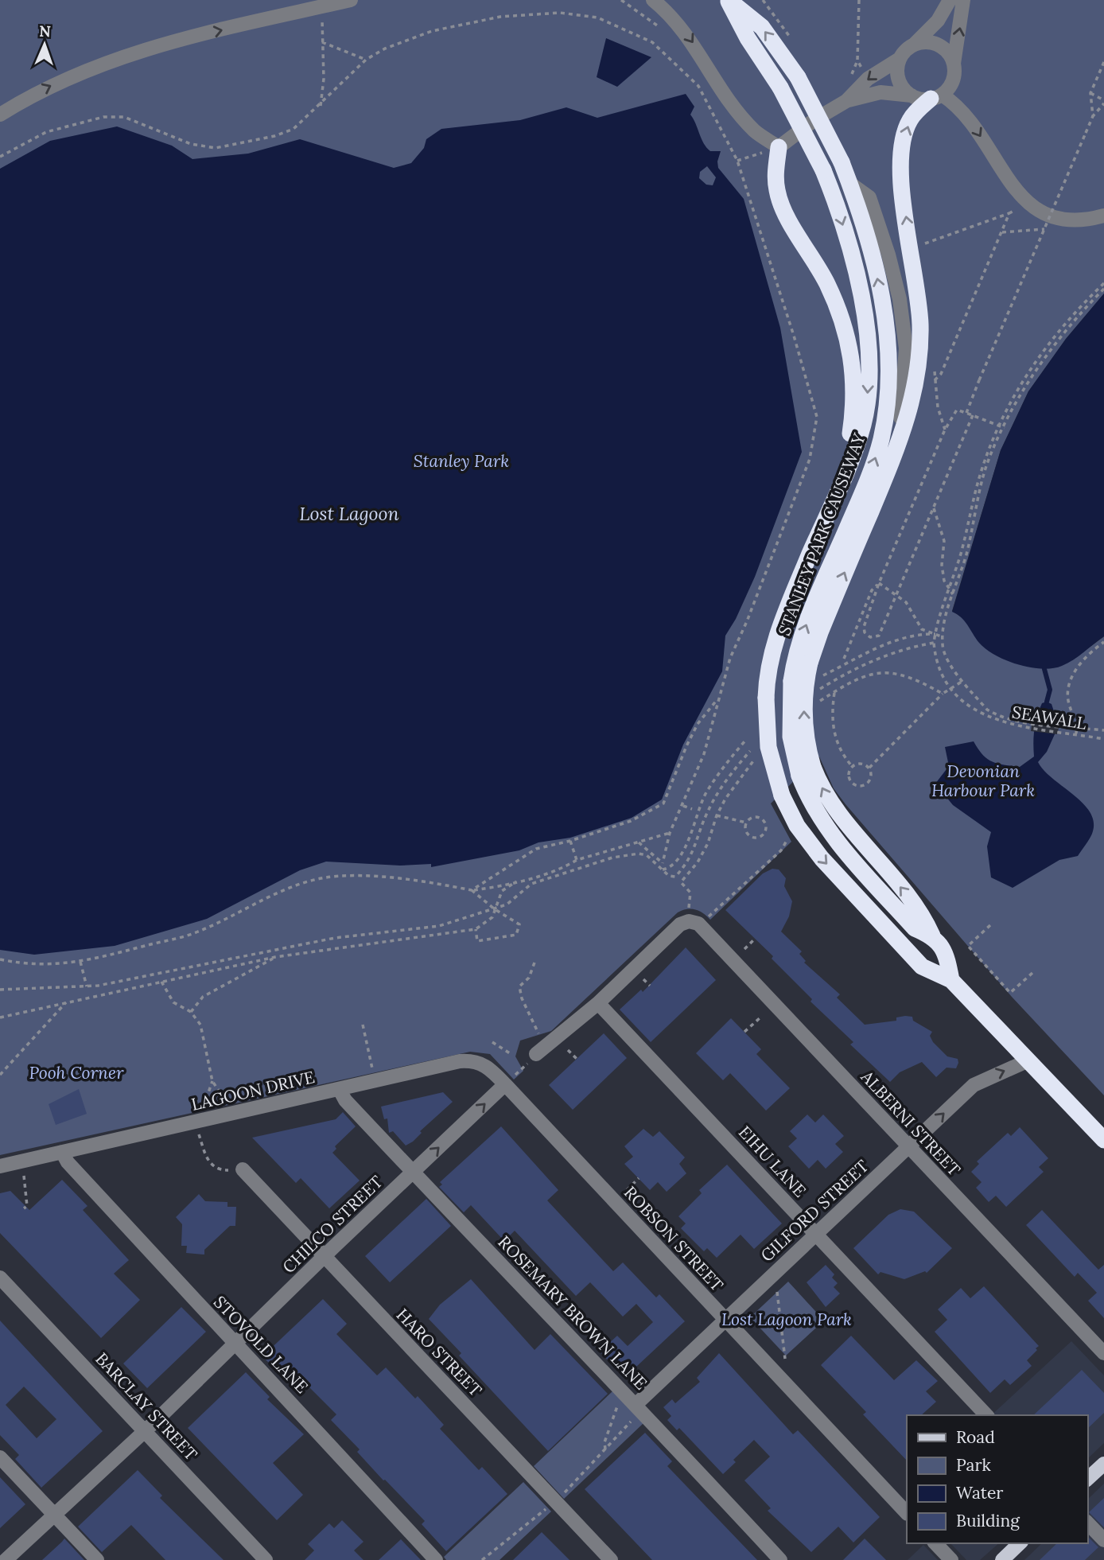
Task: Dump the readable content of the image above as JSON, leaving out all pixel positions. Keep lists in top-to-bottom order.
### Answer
{
  "streets": {
    "highway": ["STANLEY PARK CAUSEWAY"],
    "street": [
      "LAGOON DRIVE",
      "ALBERNI STREET",
      "EIHU LANE",
      "GILFORD STREET",
      "CHILCO STREET",
      "ROBSON STREET",
      "ROSEMARY BROWN LANE",
      "STOVOLD LANE",
      "HARO STREET",
      "BARCLAY STREET"
    ],
    "path": ["SEAWALL"]
  },
  "crossings": [
    ["LAGOON DRIVE", "CHILCO STREET"],
    ["LAGOON DRIVE", "ROBSON STREET"],
    ["LAGOON DRIVE", "ROSEMARY BROWN LANE"],
    ["LAGOON DRIVE", "STOVOLD LANE"],
    ["ALBERNI STREET", "EIHU LANE"],
    ["ALBERNI STREET", "GILFORD STREET"],
    ["EIHU LANE", "GILFORD STREET"],
    ["GILFORD STREET", "ROBSON STREET"],
    ["GILFORD STREET", "ROSEMARY BROWN LANE"],
    ["CHILCO STREET", "ROBSON STREET"],
    ["CHILCO STREET", "ROSEMARY BROWN LANE"],
    ["CHILCO STREET", "STOVOLD LANE"],
    ["CHILCO STREET", "HARO STREET"],
    ["CHILCO STREET", "BARCLAY STREET"]
  ],
  "water": ["Lost Lagoon"],
  "parks": [
    "Stanley Park",
    "Devonian Harbour Park",
    "Pooh Corner",
    "Lost Lagoon Park"
  ],
  "legend": [
    "Road",
    "Park",
    "Water",
    "Building"
  ],
  "north": "top"
}
